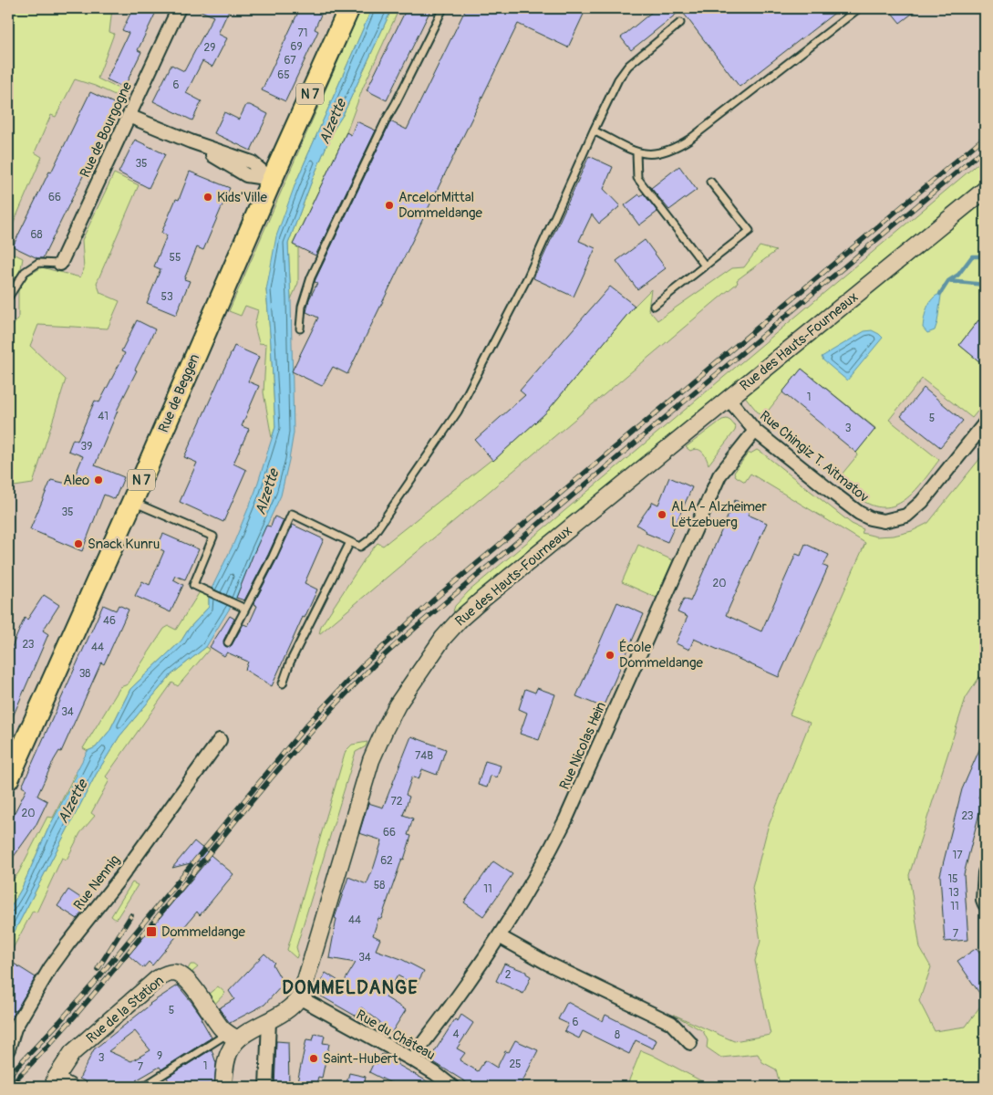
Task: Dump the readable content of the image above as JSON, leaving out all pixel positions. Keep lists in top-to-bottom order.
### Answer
{
  "streets": {
    "main road": ["N 7", "Rue de Beggen"],
    "street": [
      "Rue de Bourgogne",
      "Rue des Hauts-Fourneaux",
      "Rue Chingiz T. Aitmatov",
      "Rue Nicolas Hein",
      "Rue Nennig",
      "Rue de la Station",
      "Rue du Château"
    ]
  },
  "crossings": [
    ["Rue des Hauts-Fourneaux", "Rue Chingiz T. Aitmatov"],
    ["Rue des Hauts-Fourneaux", "Rue du Château"],
    ["Rue Chingiz T. Aitmatov", "Rue Nicolas Hein"],
    ["Rue Nicolas Hein", "Rue du Château"]
  ],
  "districts": ["DOMMELDANGE"],
  "water": ["Alzette"],
  "places": {
    "other": [
      "Kids'Ville",
      "ArcelorMittal Dommeldange",
      "Aleo",
      "ALA - Alzheimer Lëtzebuerg",
      "Snack Kunru",
      "École Dommeldange",
      "Saint-Hubert"
    ],
    "transit": ["Dommeldange"]
  },
  "house_numbers": [
    "71",
    "69",
    "29",
    "67",
    "65",
    "6",
    "35",
    "66",
    "68",
    "55",
    "53",
    "1",
    "41",
    "5",
    "3",
    "39",
    "35",
    "20",
    "46",
    "23",
    "44",
    "38",
    "34",
    "74B",
    "72",
    "20",
    "23",
    "66",
    "17",
    "62",
    "15",
    "58",
    "11",
    "13",
    "11",
    "44",
    "7",
    "34",
    "2",
    "5",
    "6",
    "4",
    "8",
    "9",
    "3",
    "25",
    "1",
    "7"
  ]
}
